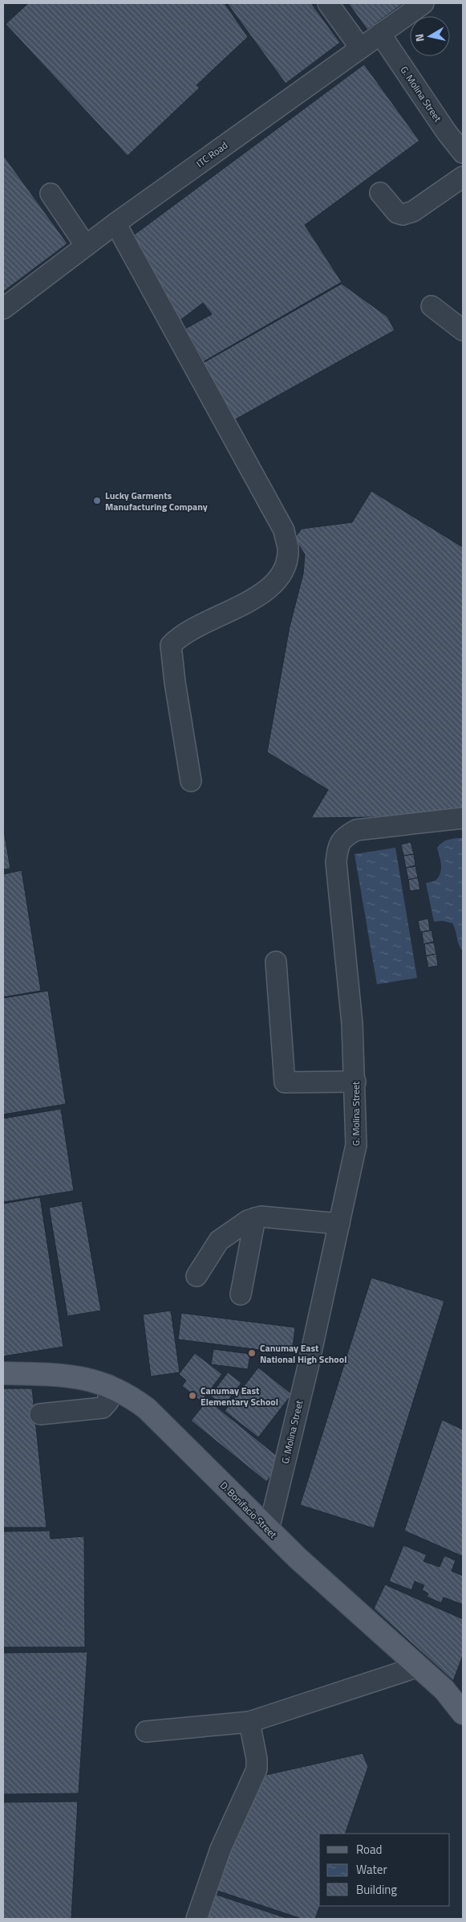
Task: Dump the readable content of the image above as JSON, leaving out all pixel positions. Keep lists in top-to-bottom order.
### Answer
{
  "streets": {
    "main road": ["D. Bonifacio Street"],
    "street": ["G. Molina Street", "ITC Road"]
  },
  "crossings": [
    ["G. Molina Street", "ITC Road"],
    ["G. Molina Street", "D. Bonifacio Street"]
  ],
  "places": ["Lucky Garments Manufacturing Company", "Canumay East National High School", "Canumay East Elementary School"],
  "legend": ["Road", "Water", "Building"],
  "north": "left"
}
